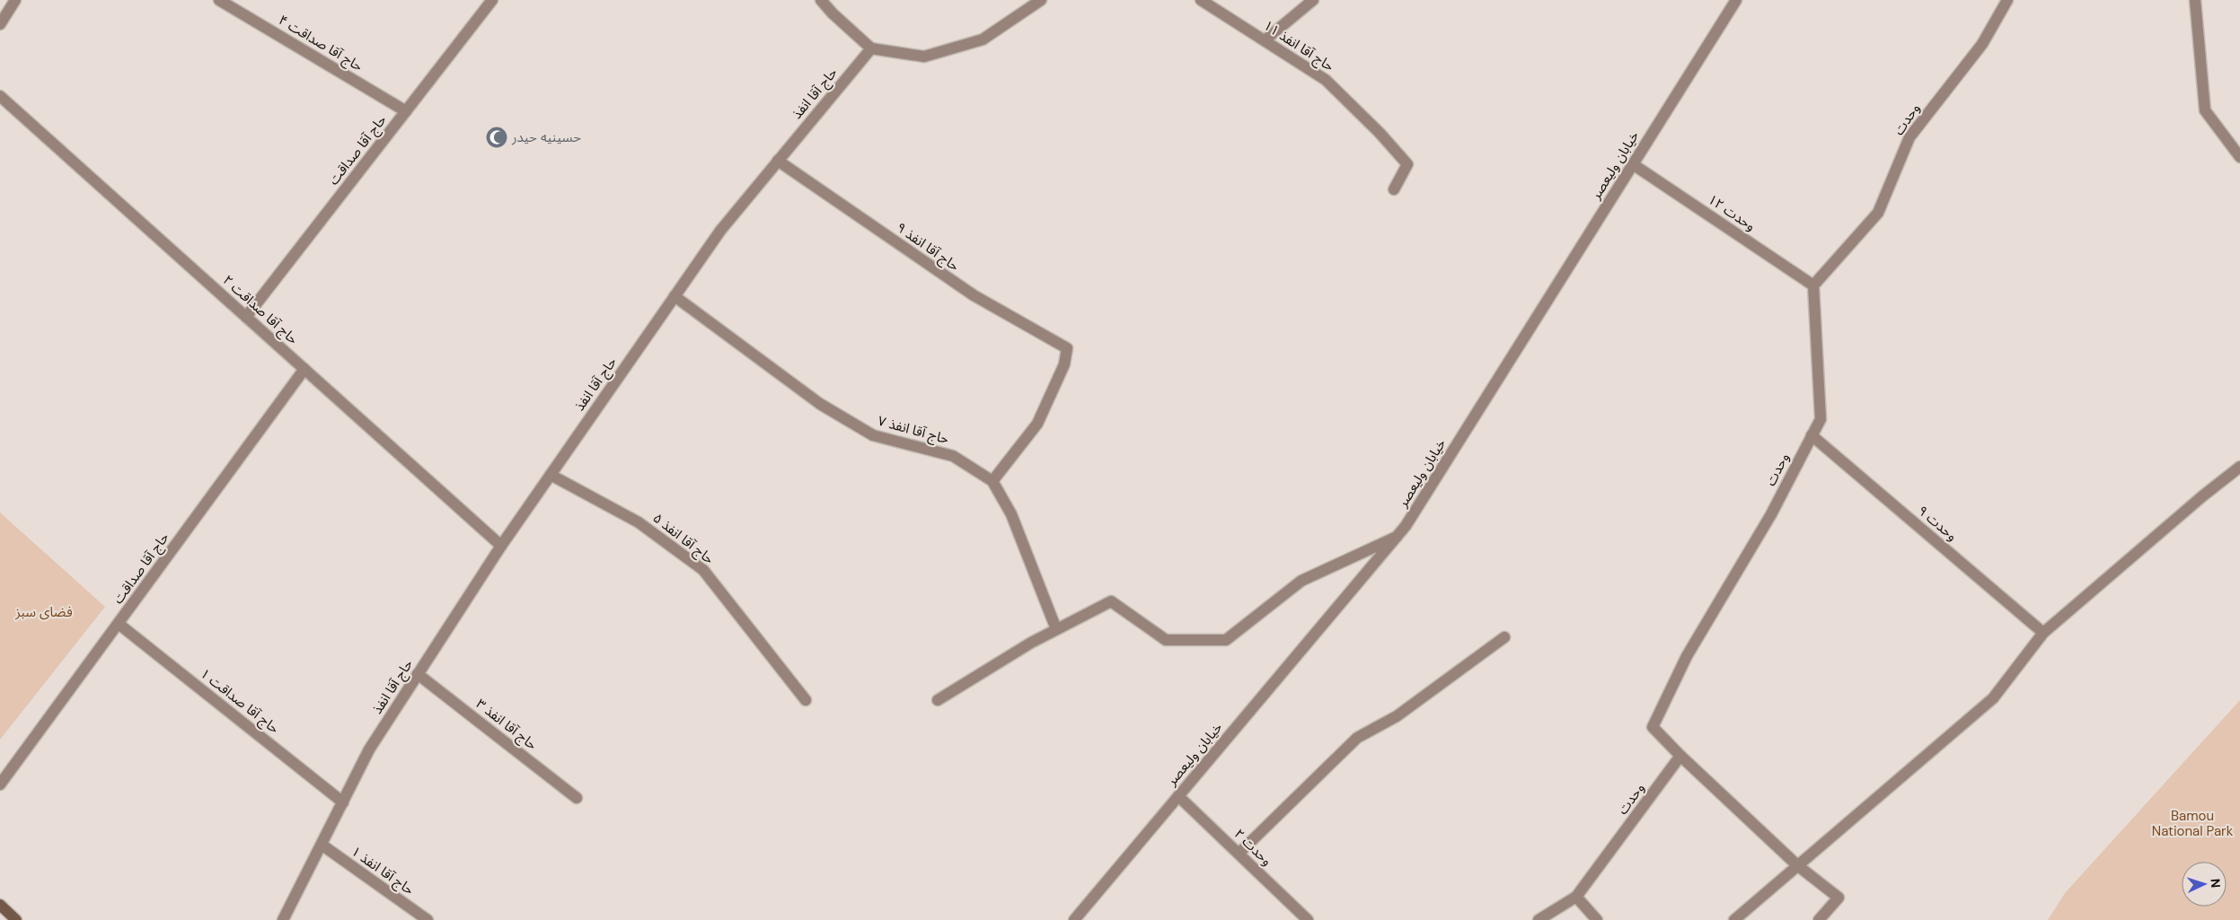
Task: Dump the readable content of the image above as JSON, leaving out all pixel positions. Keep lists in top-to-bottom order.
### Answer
{
  "streets": {
    "street": [
      "حاج آقا صداقت ۴",
      "حاج آقا انفذ ۱۱",
      "حاج آقا انفذ",
      "وحدت",
      "حاج آقا صداقت",
      "خیابان ولیعصر",
      "وحدت ۱۲",
      "حاج آقا انفذ ۹",
      "حاج آقا صداقت ۲",
      "حاج آقا انفذ ۷",
      "وحدت ۹",
      "حاج آقا انفذ ۵",
      "حاج آقا صداقت ۱",
      "حاج آقا انفذ ۳",
      "وحدت ۲",
      "حاج آقا انفذ ۱"
    ]
  },
  "crossings": [
    ["حاج آقا صداقت ۴", "حاج آقا صداقت"],
    ["حاج آقا انفذ", "حاج آقا انفذ ۹"],
    ["حاج آقا انفذ", "حاج آقا صداقت ۲"],
    ["حاج آقا انفذ", "حاج آقا انفذ ۷"],
    ["حاج آقا انفذ", "حاج آقا انفذ ۵"],
    ["حاج آقا انفذ", "حاج آقا صداقت ۱"],
    ["حاج آقا انفذ", "حاج آقا انفذ ۳"],
    ["حاج آقا انفذ", "حاج آقا انفذ ۱"],
    ["وحدت", "وحدت ۱۲"],
    ["وحدت", "وحدت ۹"],
    ["حاج آقا صداقت", "حاج آقا صداقت ۲"],
    ["حاج آقا صداقت", "حاج آقا صداقت ۱"],
    ["خیابان ولیعصر", "وحدت ۱۲"],
    ["خیابان ولیعصر", "وحدت ۲"],
    ["حاج آقا انفذ ۹", "حاج آقا انفذ ۷"]
  ],
  "parks": ["فضای سبز", "Bamou National Park"],
  "places": {
    "mosque": ["حسینیه حیدر"]
  },
  "north": "right"
}
